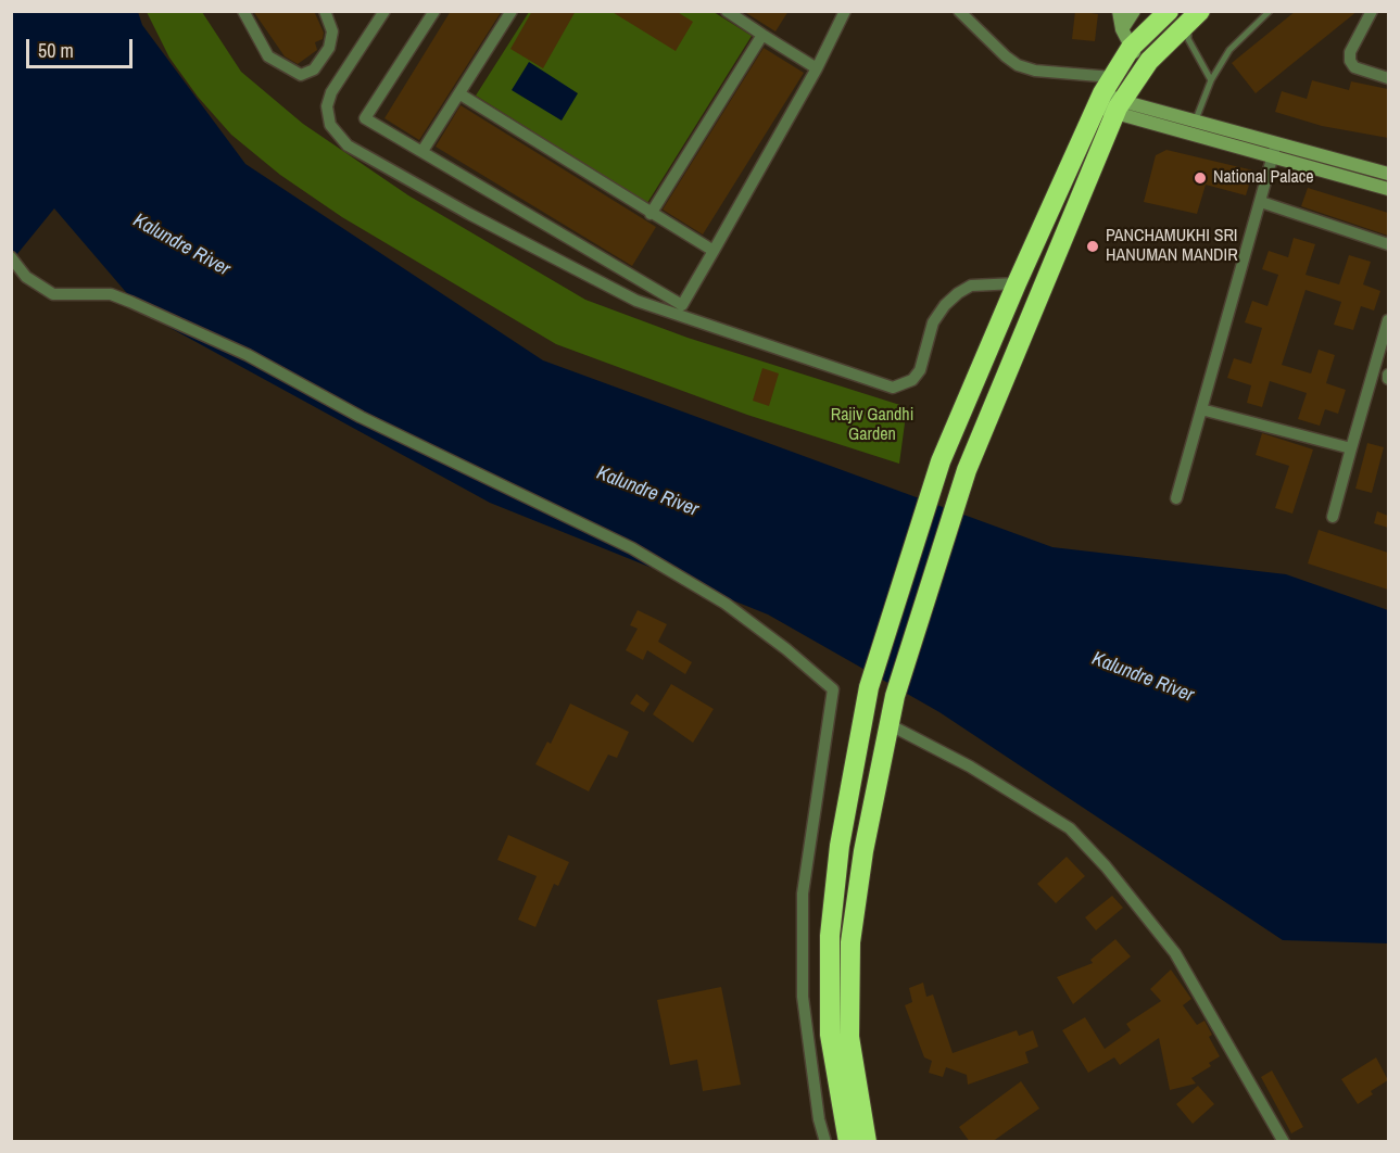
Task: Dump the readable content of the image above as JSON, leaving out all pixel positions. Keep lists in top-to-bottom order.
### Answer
{
  "water": ["Kalundre River"],
  "parks": ["Rajiv Gandhi Garden"],
  "places": ["National Palace", "PANCHAMUKHI SRI HANUMAN MANDIR"],
  "scale_bar": "50 m"
}
